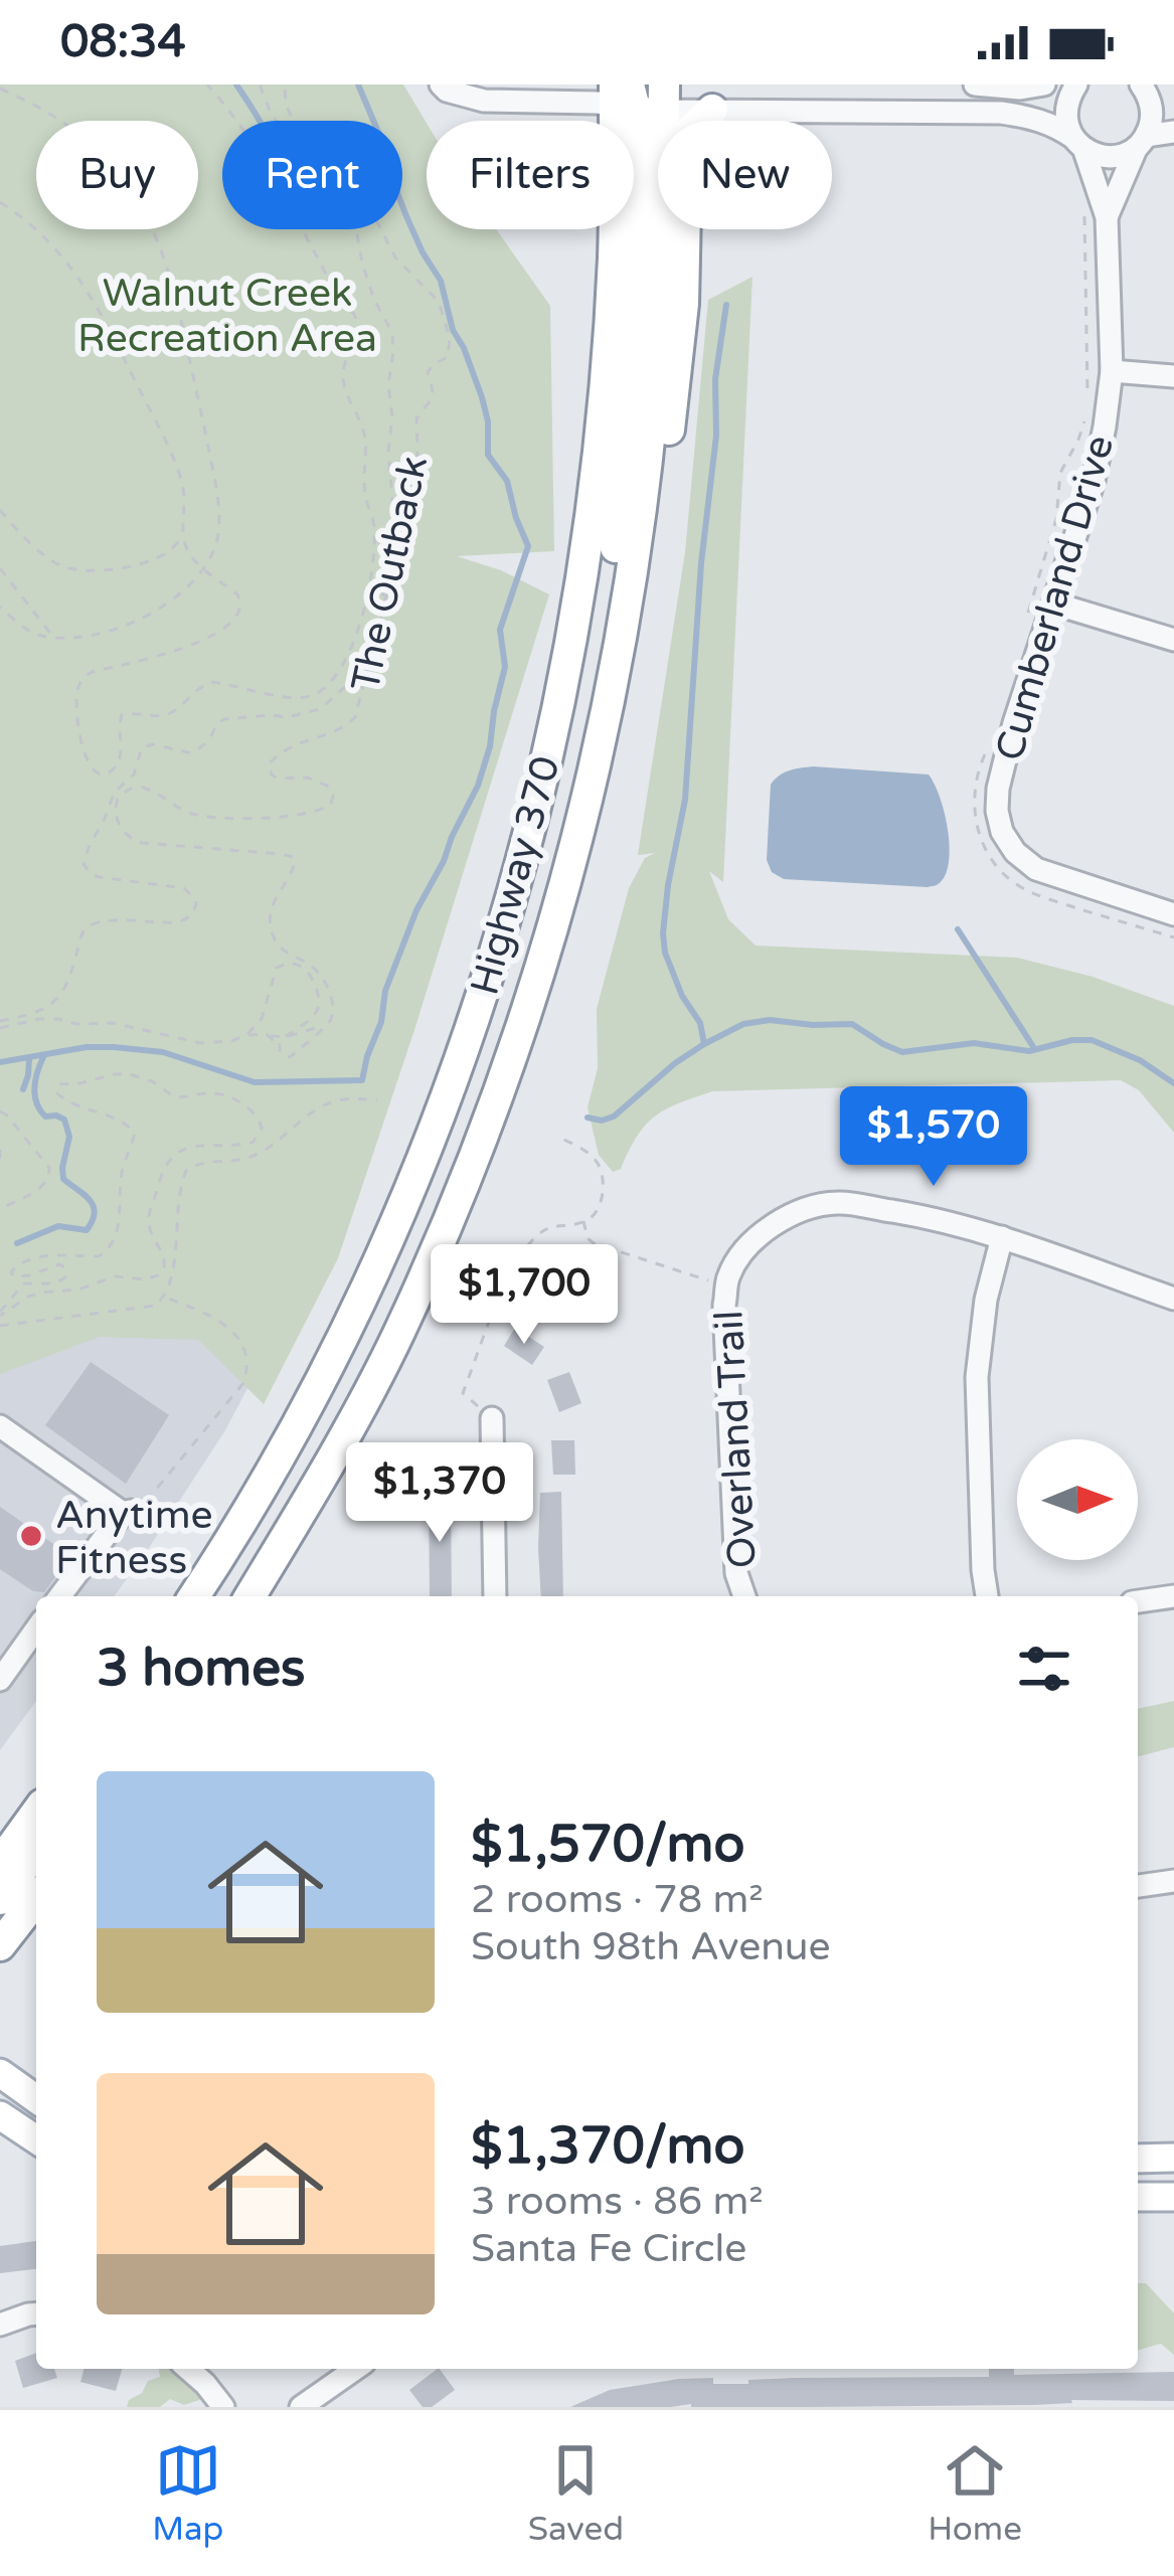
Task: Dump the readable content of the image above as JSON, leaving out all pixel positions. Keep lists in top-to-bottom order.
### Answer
{
  "streets": {
    "highway": ["Highway 370"],
    "street": ["Cumberland Drive", "Overland Trail"],
    "path": ["The Outback"]
  },
  "parks": ["Walnut Creek Recreation Area"],
  "places": ["Anytime Fitness"],
  "north": "right",
  "page": {
    "status": "08:34",
    "chip": [
      "Buy",
      "Rent",
      "Filters",
      "New"
    ],
    "price": ["$1,570", "$1,700", "$1,370"],
    "heading": "3 homes",
    "list": [
      {
        "name": "$1,570/mo",
        "note": "2 rooms · 78 m² · South 98th Avenue"
      },
      {
        "name": "$1,370/mo",
        "note": "3 rooms · 86 m² · Santa Fe Circle"
      }
    ],
    "tabs": ["Map", "Saved", "Home"]
  }
}
